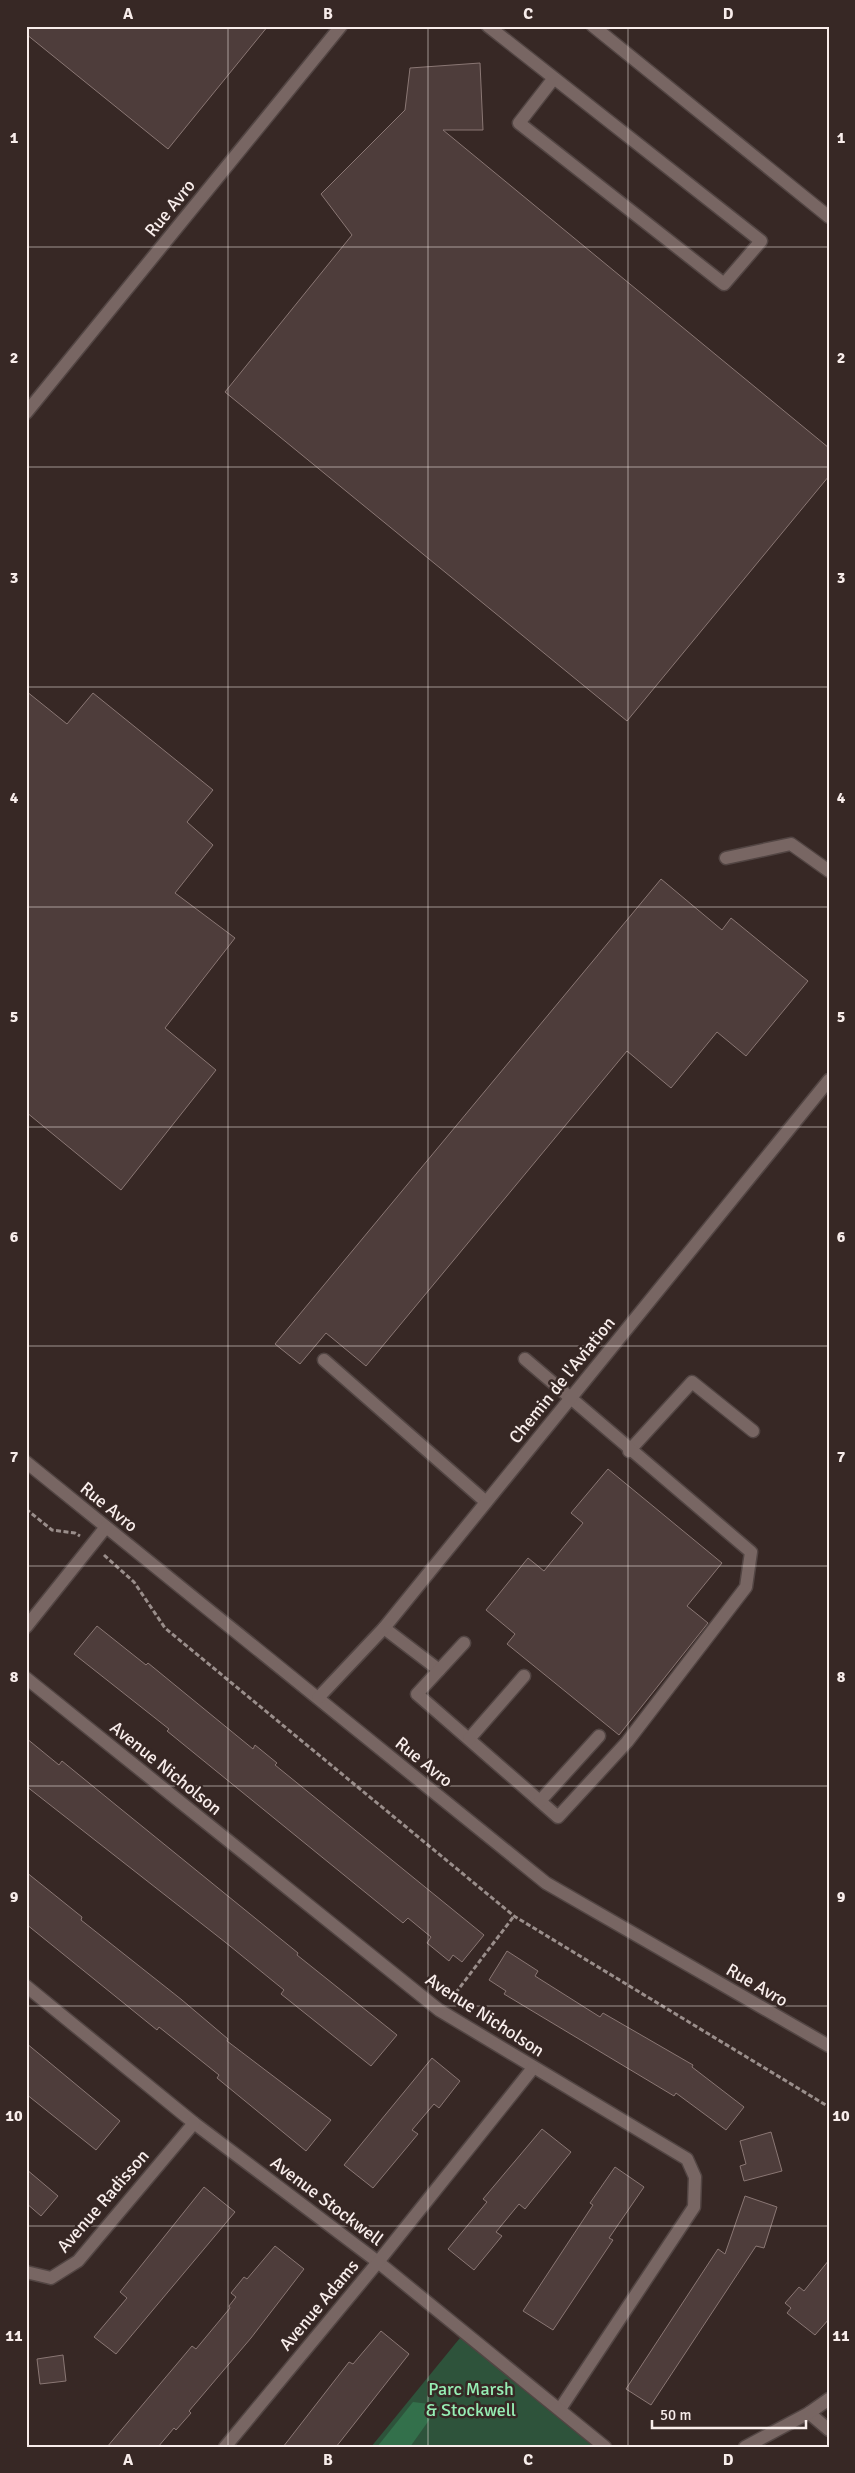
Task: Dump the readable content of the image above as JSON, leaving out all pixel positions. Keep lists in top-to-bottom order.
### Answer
{
  "streets": {
    "street": [
      "Rue Avro",
      "Chemin de l'Aviation",
      "Avenue Nicholson",
      "Avenue Radisson",
      "Avenue Stockwell",
      "Avenue Adams"
    ]
  },
  "crossings": [
    ["Rue Avro", "Chemin de l'Aviation"],
    ["Avenue Nicholson", "Avenue Stockwell"],
    ["Avenue Nicholson", "Avenue Adams"],
    ["Avenue Radisson", "Avenue Stockwell"],
    ["Avenue Stockwell", "Avenue Adams"]
  ],
  "parks": ["Parc Marsh & Stockwell"],
  "scale_bar": "50 m",
  "grid": {
    "columns": [
      "A",
      "B",
      "C",
      "D"
    ],
    "rows": [
      "1",
      "2",
      "3",
      "4",
      "5",
      "6",
      "7",
      "8",
      "9",
      "10",
      "11"
    ]
  }
}
